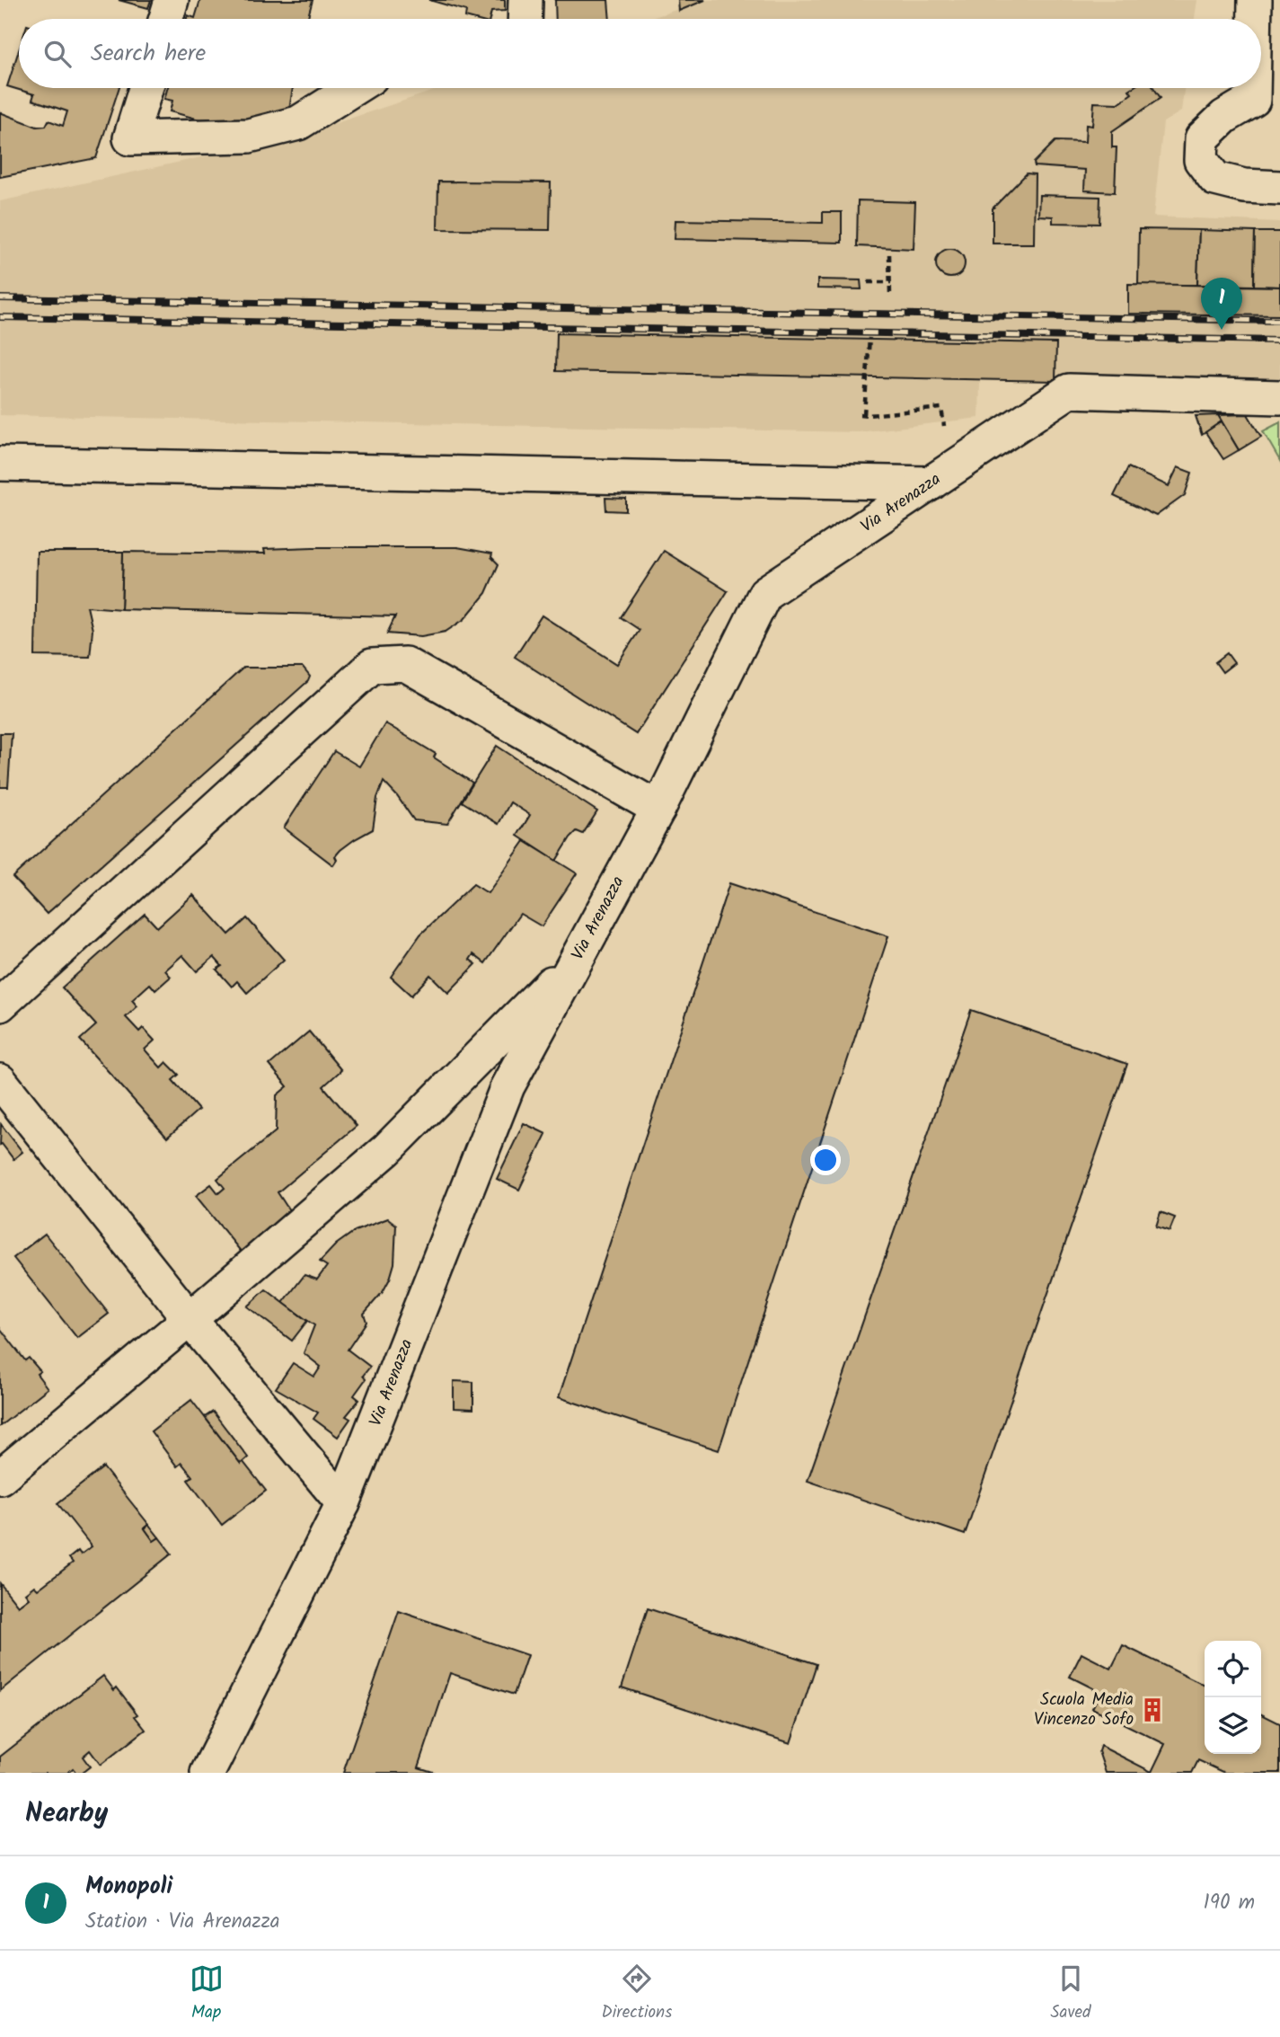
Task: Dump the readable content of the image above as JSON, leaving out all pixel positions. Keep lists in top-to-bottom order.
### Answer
{
  "streets": {
    "street": ["Via Arenazza"]
  },
  "places": {
    "building": ["Scuola Media Vincenzo Sofo"]
  },
  "page": {
    "search": "Search here",
    "pins": "1",
    "heading": "Nearby",
    "list": [
      {
        "mark": "1",
        "name": "Monopoli",
        "note": "Station · Via Arenazza",
        "value": "190 m"
      }
    ],
    "nav": ["Map", "Directions", "Saved"]
  }
}
